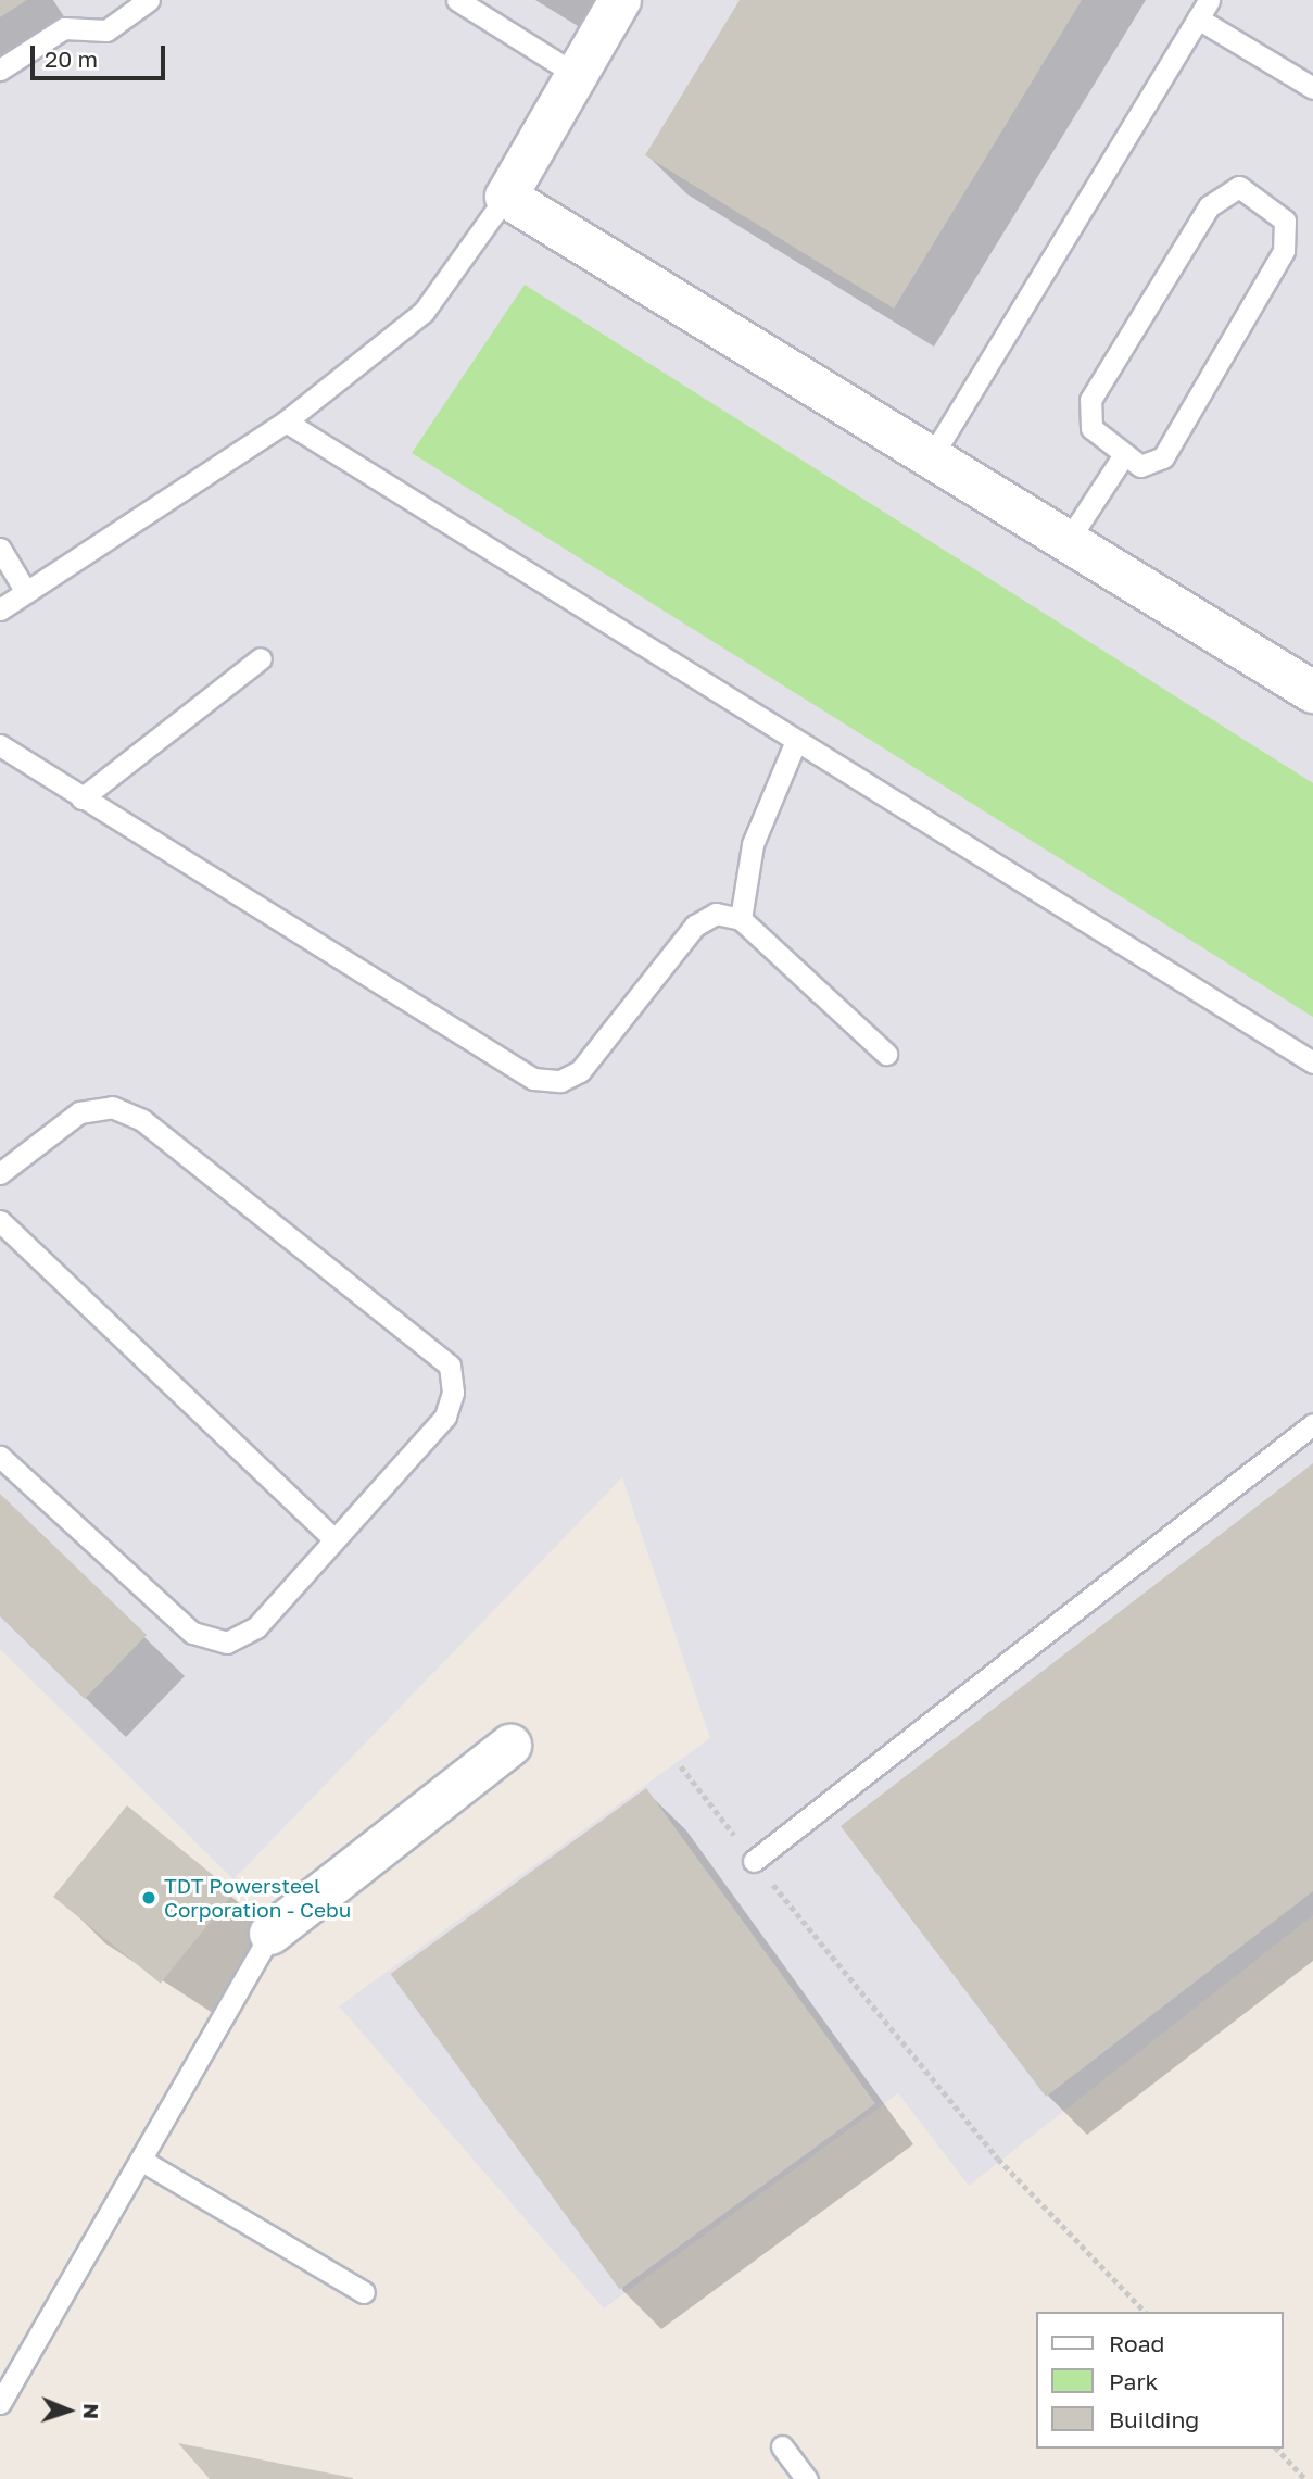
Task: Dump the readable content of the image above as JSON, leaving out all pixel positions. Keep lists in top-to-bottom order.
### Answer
{
  "places": ["TDT Powersteel Corporation - Cebu"],
  "legend": ["Road", "Park", "Building"],
  "scale_bar": "20 m",
  "north": "right"
}
